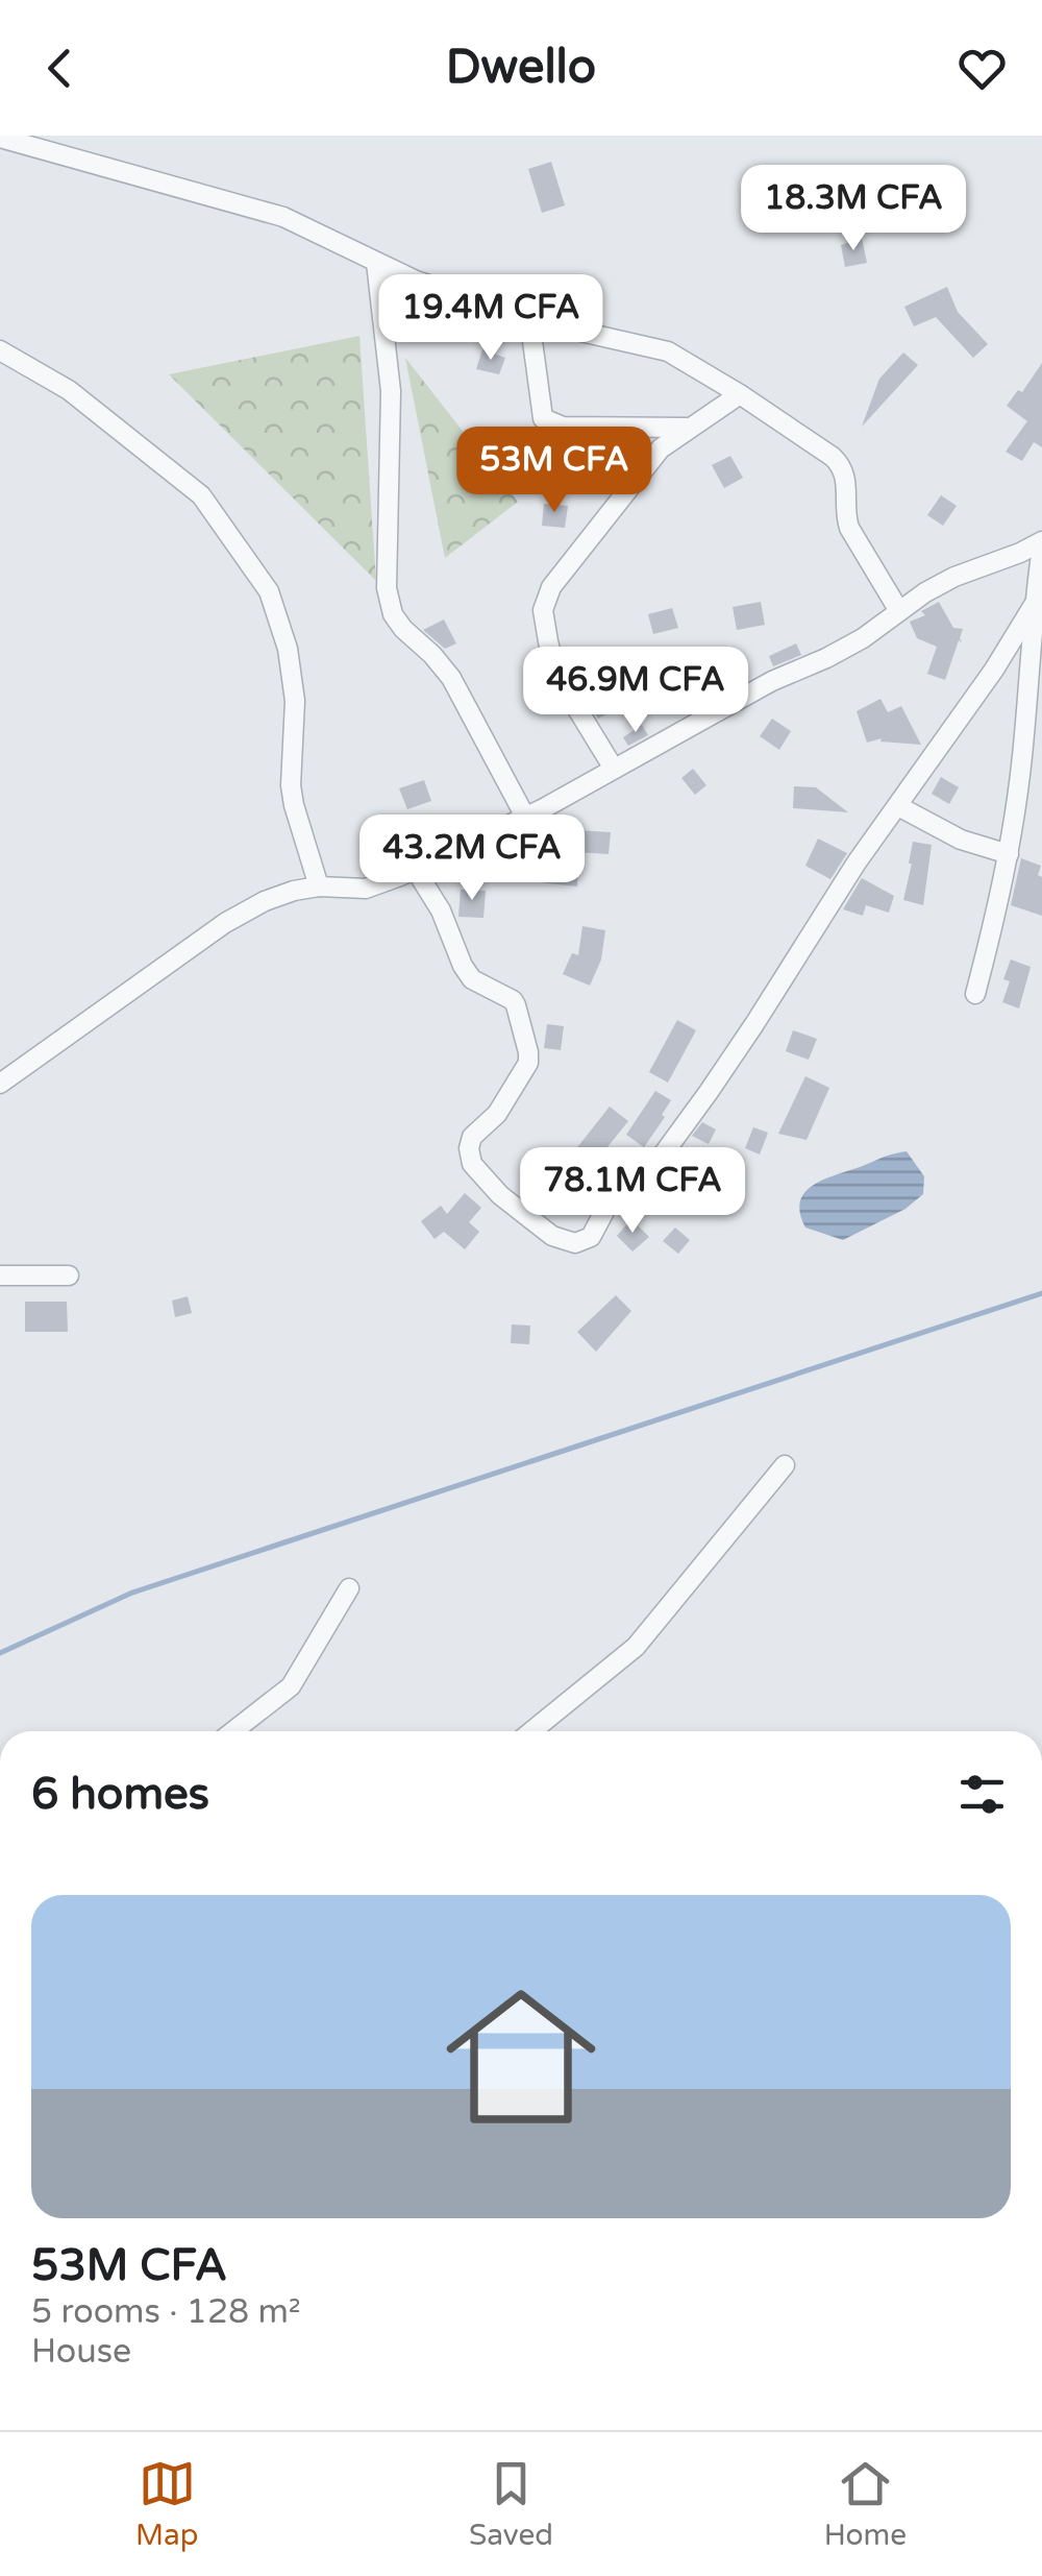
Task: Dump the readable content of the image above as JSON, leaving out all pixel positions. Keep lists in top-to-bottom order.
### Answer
{
  "page": {
    "header": "Dwello",
    "price": [
      "18.3M CFA",
      "19.4M CFA",
      "53M CFA",
      "46.9M CFA",
      "43.2M CFA",
      "78.1M CFA"
    ],
    "heading": "6 homes",
    "list": [
      {
        "name": "53M CFA",
        "note": "5 rooms · 128 m² · House"
      }
    ],
    "tabs": ["Map", "Saved", "Home"]
  }
}
